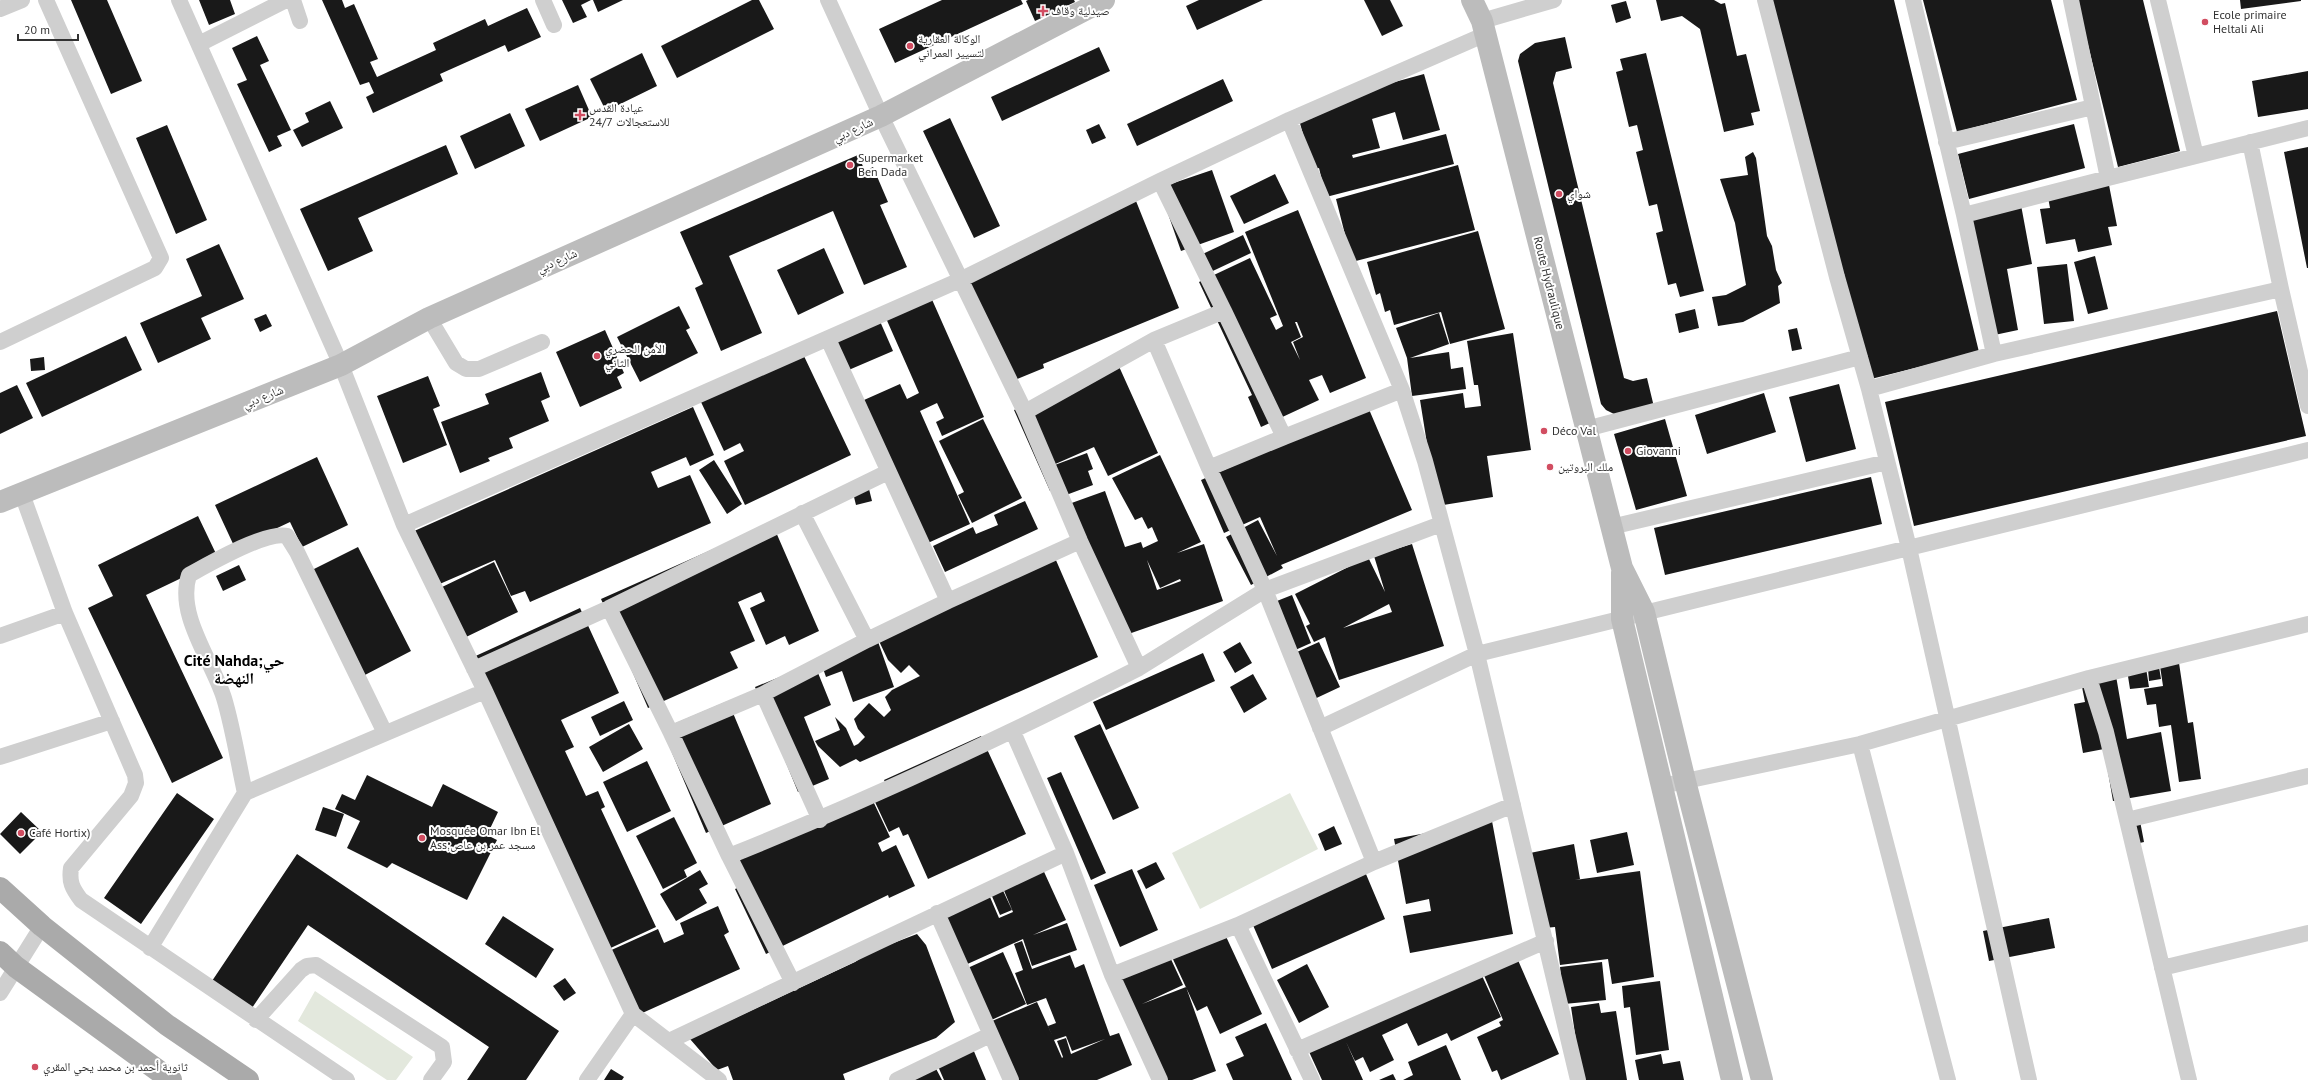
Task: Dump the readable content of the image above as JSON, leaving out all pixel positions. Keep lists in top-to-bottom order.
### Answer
{
  "streets": {
    "main road": ["شارع دبي", "Route Hydraulique"]
  },
  "districts": ["Cité Nahda;حي النهضة"],
  "places": {
    "health": ["صيدلية وقاف", "عيادة القدس للاستعجالات 24/7"],
    "other": [
      "Ecole primaire Heltali Ali",
      "الوكالة العقارية لتسيير العمراني",
      "Supermarket Ben Dada",
      "شواي",
      "الأمن الحضري الثاني",
      "Déco Val",
      "Giovanni",
      "ملك البروتين",
      "Café Hortix)",
      "Mosquée Omar Ibn El Ass;مسجد عمر بن عاص",
      "ثانوية أحمد بن محمد يحي المقري"
    ]
  },
  "scale_bar": "20 m"
}
